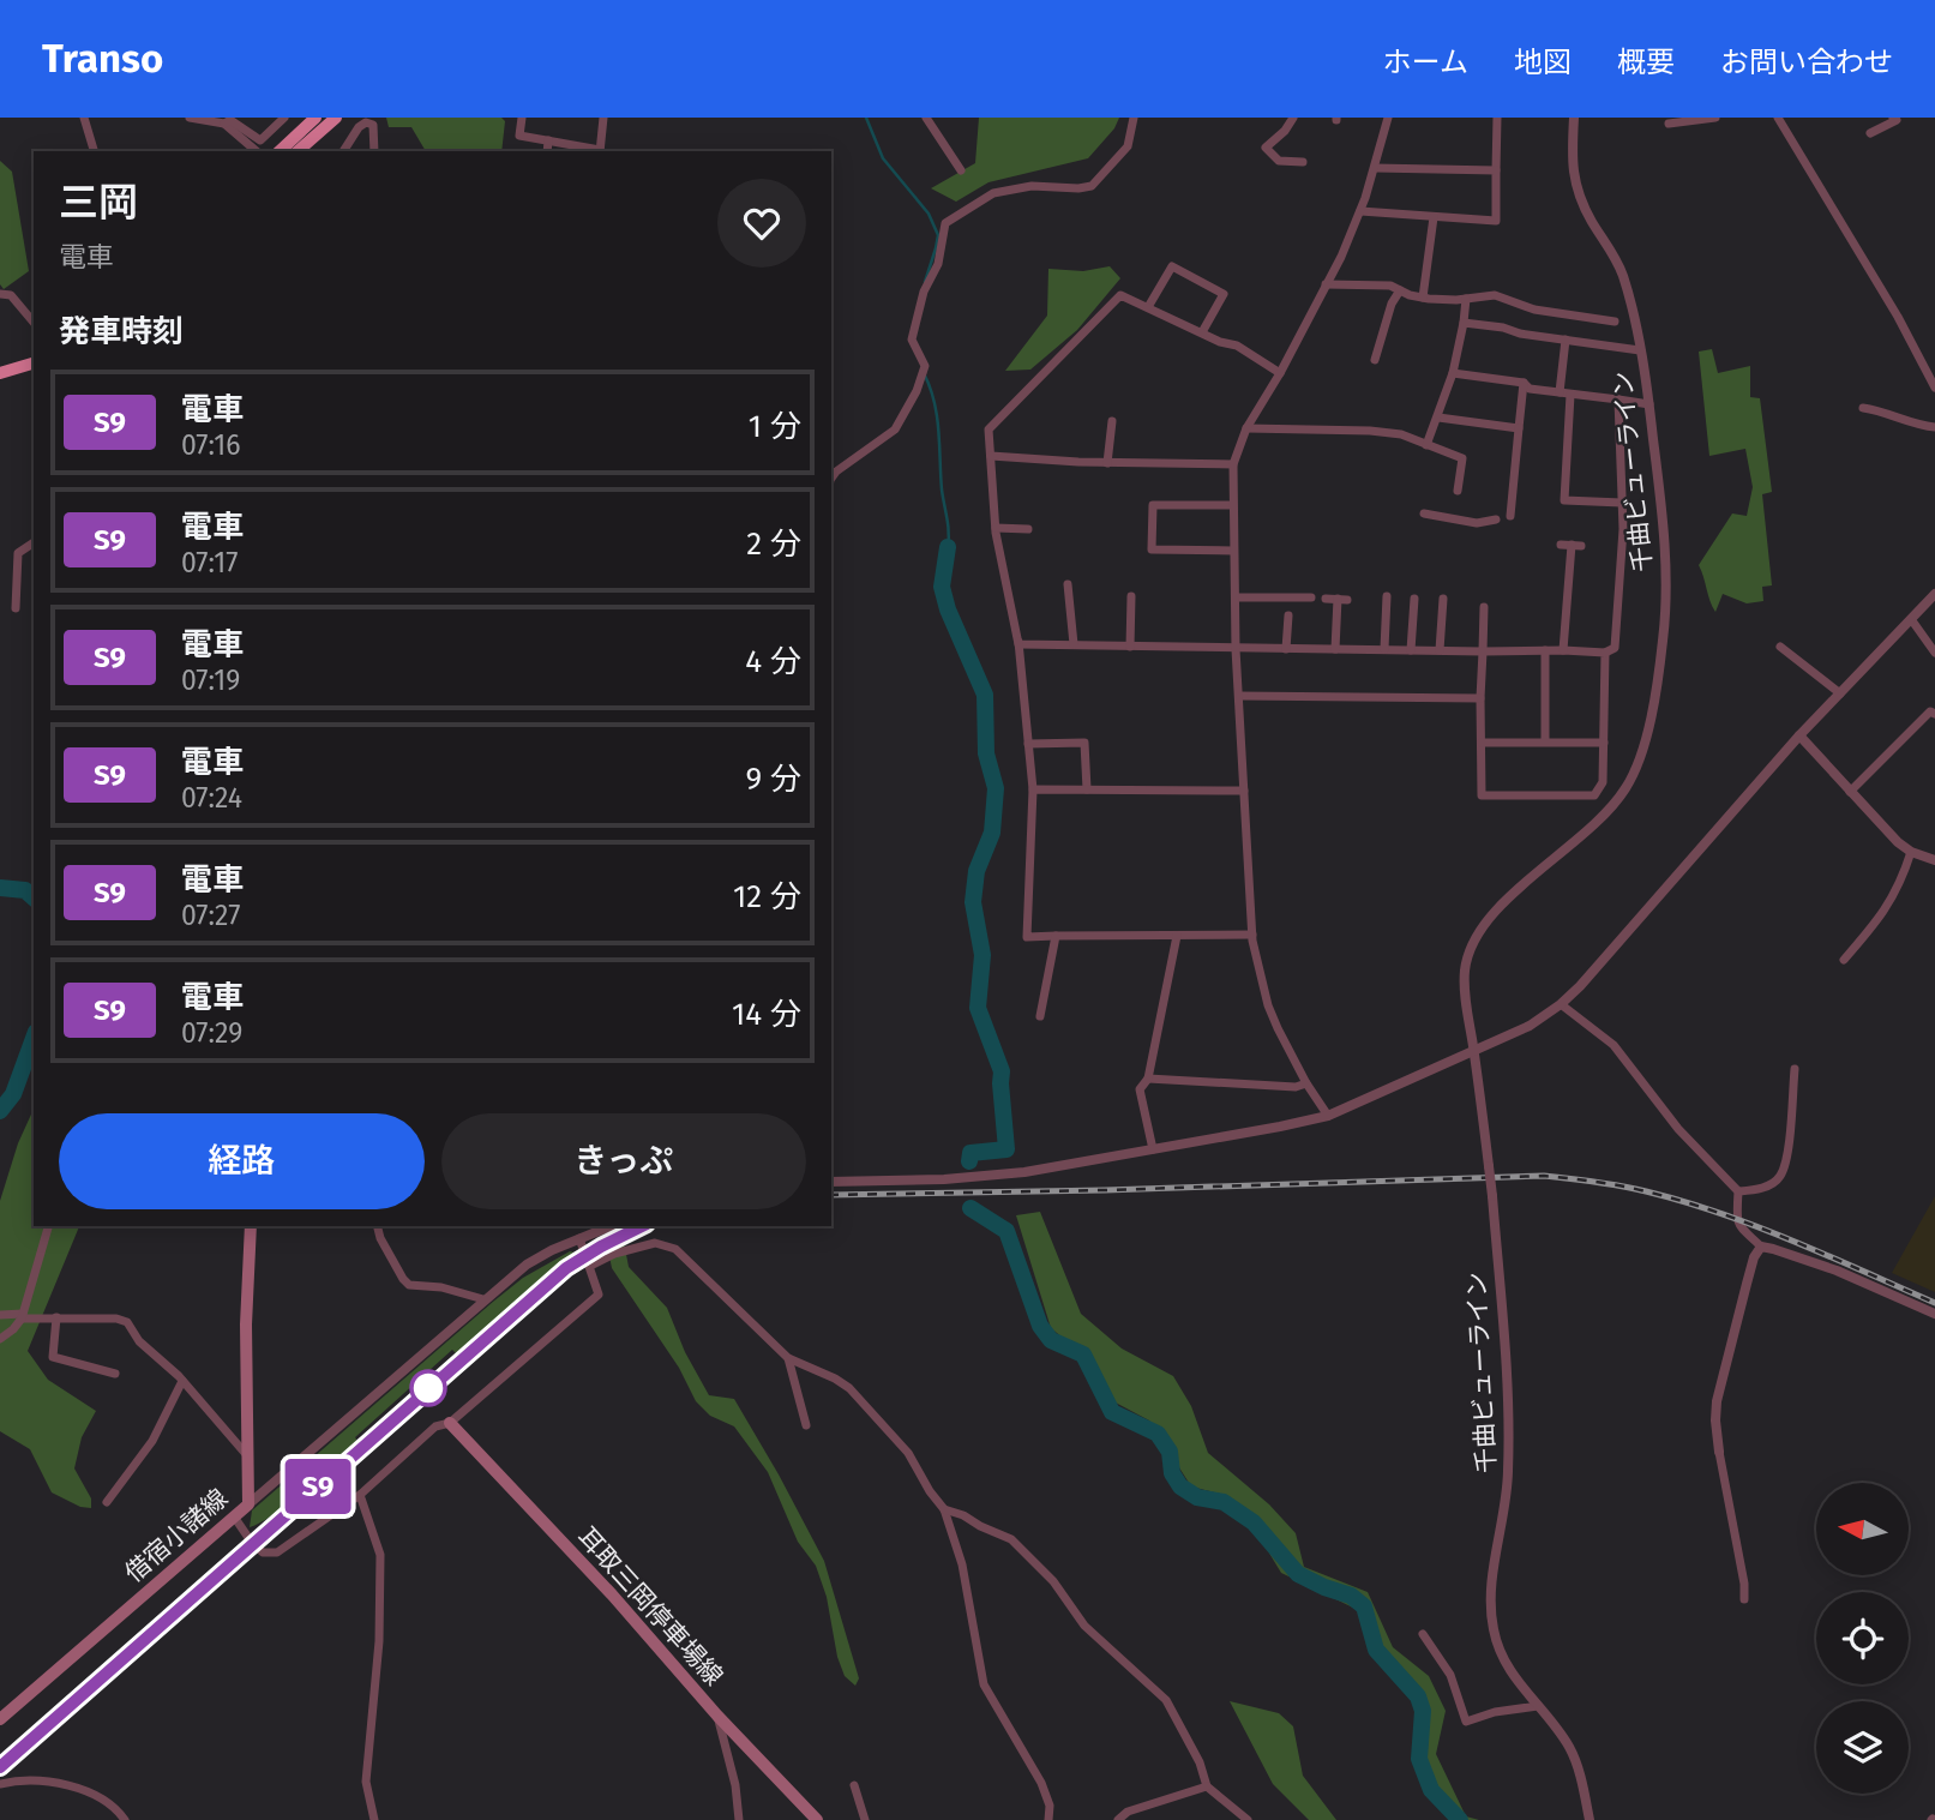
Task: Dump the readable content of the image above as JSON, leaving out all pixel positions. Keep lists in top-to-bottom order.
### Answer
{
  "streets": {
    "main road": ["借宿小諸線", "耳取三岡停車場線"],
    "street": ["千曲ビューライン"]
  },
  "north": "left",
  "page": {
    "header": "Transo",
    "nav": [
      "ホーム",
      "地図",
      "概要",
      "お問い合わせ"
    ],
    "on_map": "S9",
    "heading": [
      ["三岡", "電車"],
      "発車時刻"
    ],
    "list": [
      {
        "mark": "S9",
        "name": "電車",
        "note": "07:16",
        "value": "1 分"
      },
      {
        "mark": "S9",
        "name": "電車",
        "note": "07:17",
        "value": "2 分"
      },
      {
        "mark": "S9",
        "name": "電車",
        "note": "07:19",
        "value": "4 分"
      },
      {
        "mark": "S9",
        "name": "電車",
        "note": "07:24",
        "value": "9 分"
      },
      {
        "mark": "S9",
        "name": "電車",
        "note": "07:27",
        "value": "12 分"
      },
      {
        "mark": "S9",
        "name": "電車",
        "note": "07:29",
        "value": "14 分"
      }
    ],
    "buttons": ["経路", "きっぷ"]
  }
}
